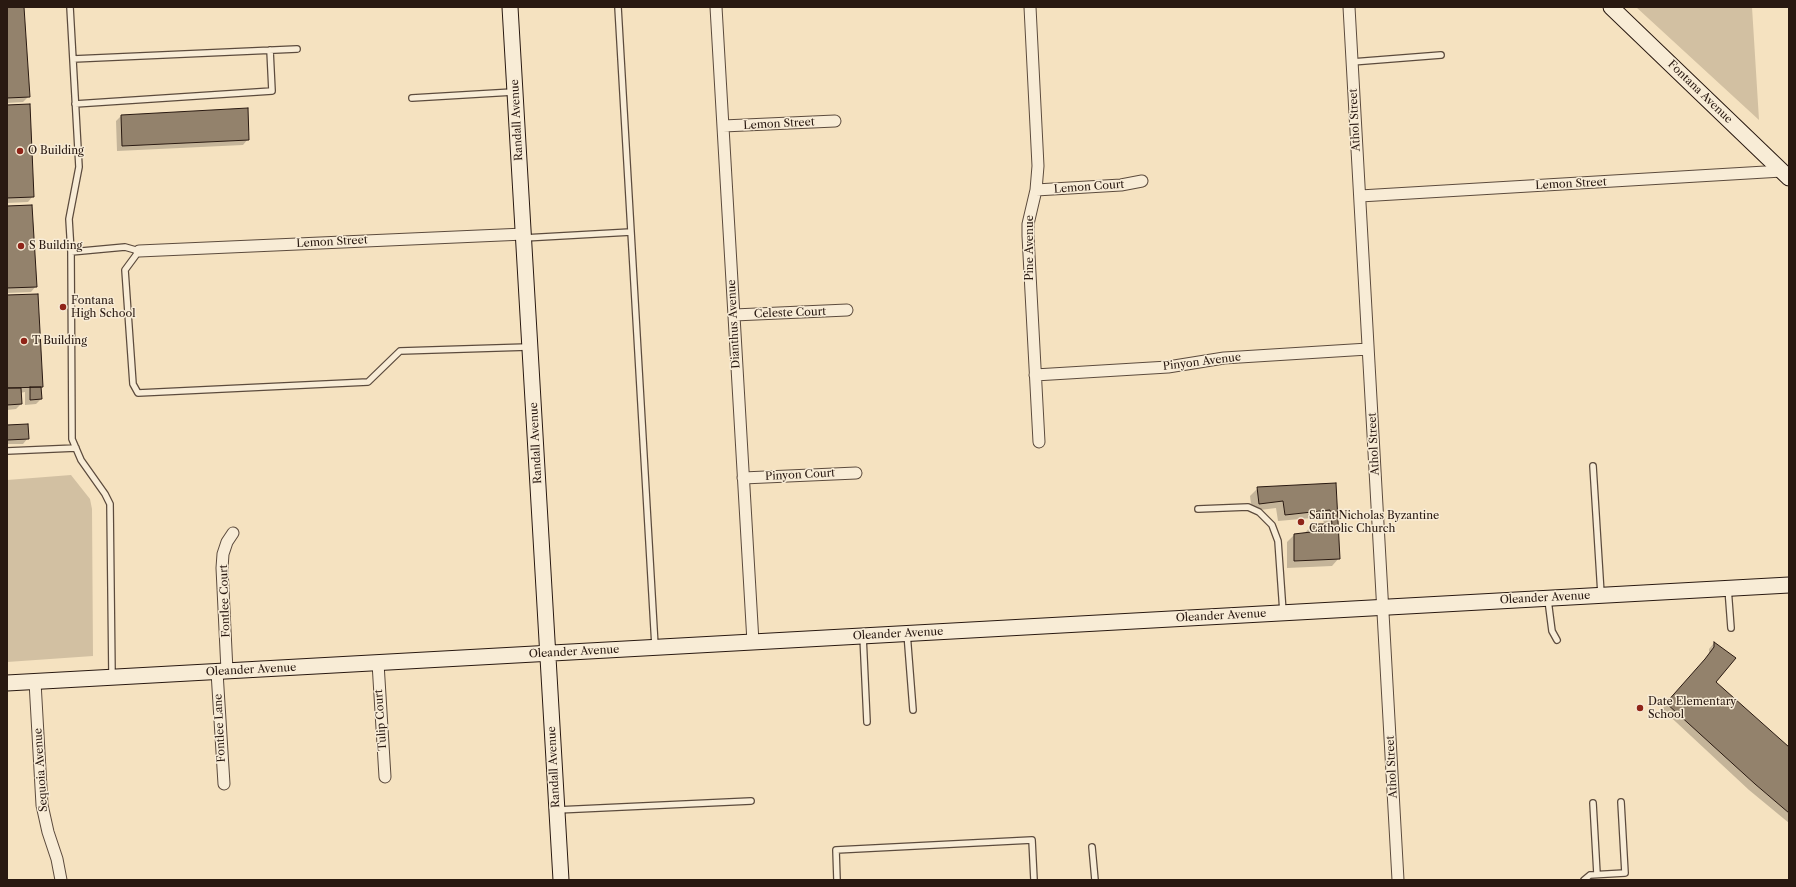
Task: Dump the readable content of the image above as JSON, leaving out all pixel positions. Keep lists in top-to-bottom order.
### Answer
{
  "streets": {
    "street": [
      "Fontana Avenue",
      "Randall Avenue",
      "Athol Street",
      "Lemon Street",
      "Lemon Court",
      "Pine Avenue",
      "Celeste Court",
      "Dianthus Avenue",
      "Pinyon Avenue",
      "Pinyon Court",
      "Oleander Avenue",
      "Fontlee Court",
      "Tulip Court",
      "Fontlee Lane",
      "Sequoia Avenue"
    ]
  },
  "crossings": [
    ["Fontana Avenue", "Lemon Street"],
    ["Randall Avenue", "Lemon Street"],
    ["Randall Avenue", "Oleander Avenue"],
    ["Athol Street", "Lemon Street"],
    ["Athol Street", "Pinyon Avenue"],
    ["Athol Street", "Oleander Avenue"],
    ["Lemon Street", "Dianthus Avenue"],
    ["Lemon Court", "Pine Avenue"],
    ["Pine Avenue", "Pinyon Avenue"],
    ["Celeste Court", "Dianthus Avenue"],
    ["Dianthus Avenue", "Pinyon Court"],
    ["Dianthus Avenue", "Oleander Avenue"],
    ["Oleander Avenue", "Fontlee Court"],
    ["Oleander Avenue", "Tulip Court"],
    ["Oleander Avenue", "Fontlee Lane"],
    ["Oleander Avenue", "Sequoia Avenue"],
    ["Fontlee Court", "Fontlee Lane"]
  ],
  "places": [
    "O Building",
    "S Building",
    "Fontana High School",
    "T Building",
    "Saint Nicholas Byzantine Catholic Church",
    "Date Elementary School"
  ]
}
